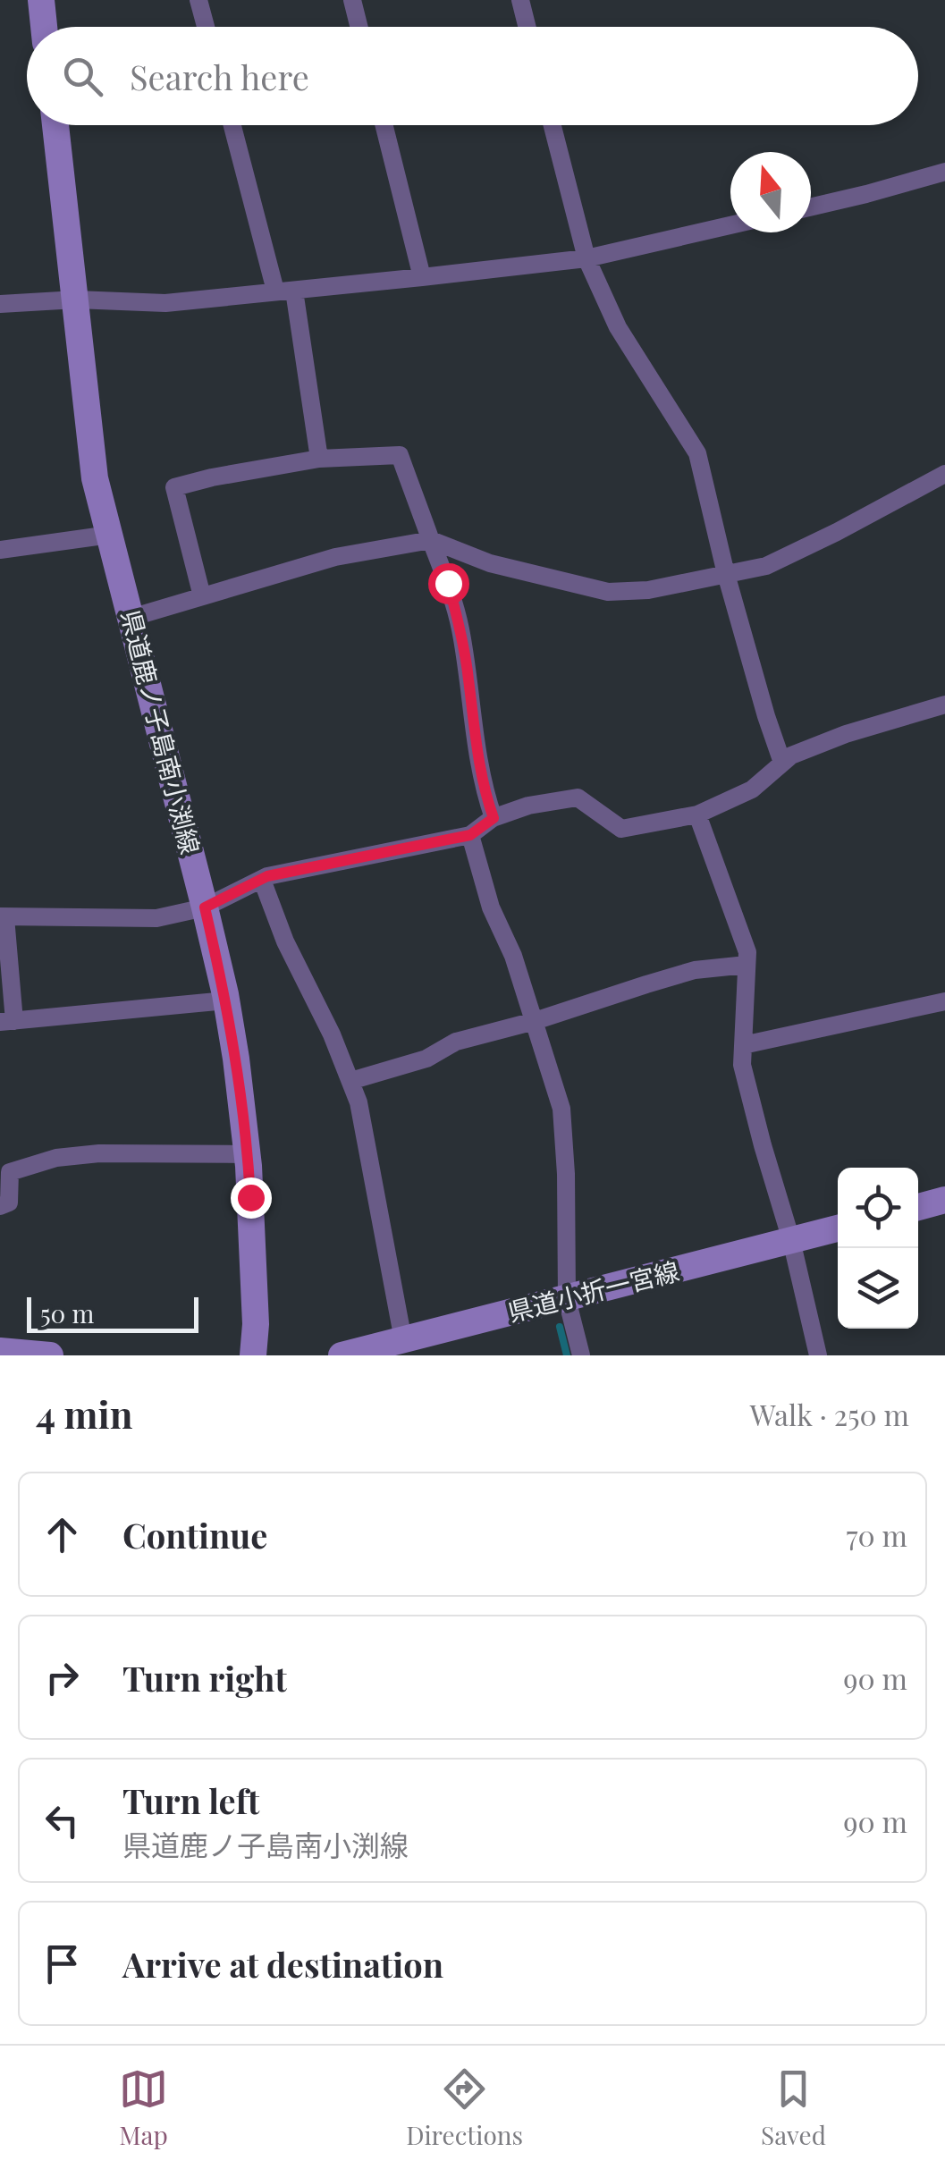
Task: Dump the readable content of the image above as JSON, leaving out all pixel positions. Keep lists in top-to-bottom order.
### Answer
{
  "streets": {
    "main road": ["県道鹿ノ子島南小渕線", "県道小折一宮線"]
  },
  "scale_bar": "50 m",
  "north": "top",
  "page": {
    "search": "Search here",
    "scale": "50 m",
    "heading": ["4 min", "Walk · 250 m"],
    "list": [
      ["Continue", "70 m"],
      ["Turn right", "90 m"],
      ["Turn left", "県道鹿ノ子島南小渕線", "90 m"],
      "Arrive at destination"
    ],
    "nav": ["Map", "Directions", "Saved"]
  }
}
